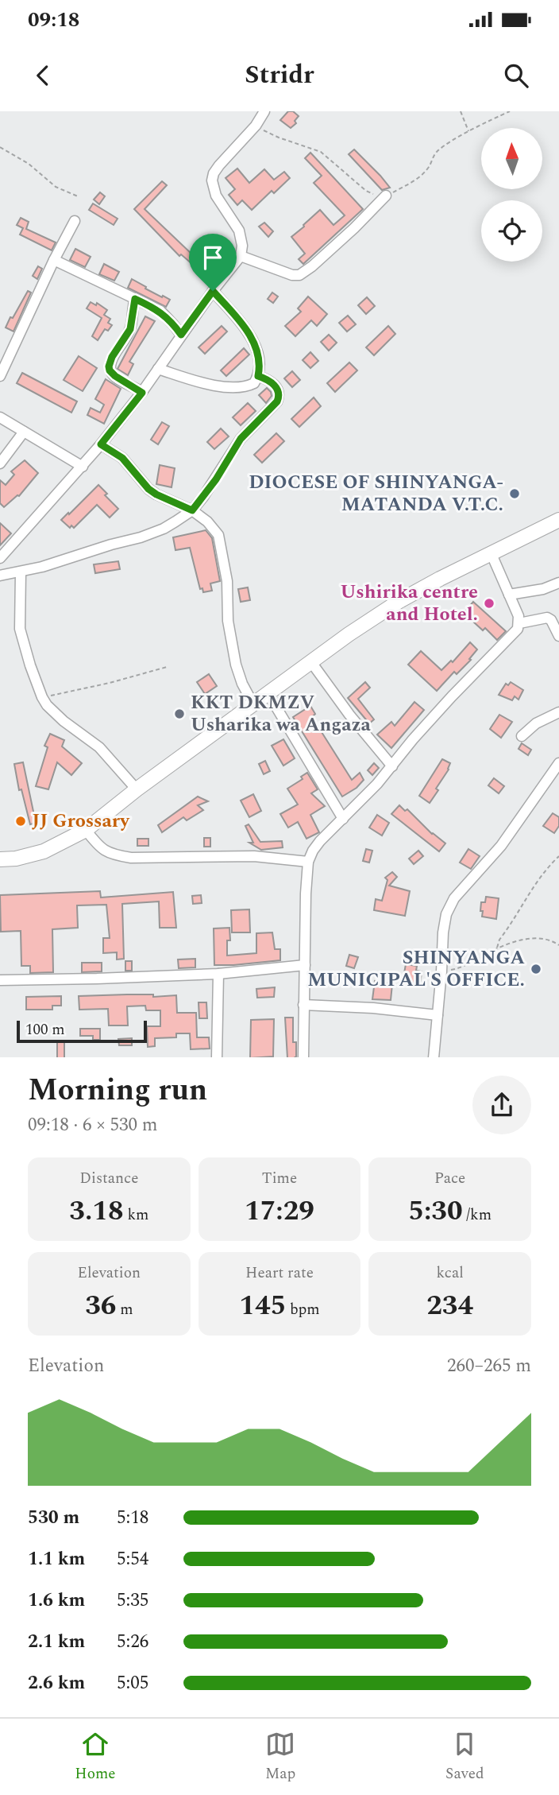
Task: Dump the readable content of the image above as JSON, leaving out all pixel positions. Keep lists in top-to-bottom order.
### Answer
{
  "places": [
    "DIOCESE OF SHINYANGA- MATANDA V.T.C.",
    "Ushirika centre and Hotel.",
    "KKT DKMZV Usharika wa Angaza",
    "JJ Grossary",
    "SHINYANGA MUNICIPAL'S OFFICE."
  ],
  "scale_bar": "100 m",
  "north": "top",
  "page": {
    "status": "09:18",
    "header": "Stridr",
    "scale": "100 m",
    "heading": ["Morning run", "09:18 · 6 × 530 m"],
    "stats": [
      ["Distance", "3.18 km"],
      ["Time", "17:29"],
      ["Pace", "5:30 /km"],
      ["Elevation", "36 m"],
      ["Heart rate", "145 bpm"],
      ["kcal", "234"]
    ],
    "chart": ["Elevation", "260–265 m"],
    "list": [
      {
        "name": "530 m",
        "note": "5:18"
      },
      {
        "name": "1.1 km",
        "note": "5:54"
      },
      {
        "name": "1.6 km",
        "note": "5:35"
      },
      {
        "name": "2.1 km",
        "note": "5:26"
      },
      {
        "name": "2.6 km",
        "note": "5:05"
      }
    ],
    "tabs": ["Home", "Map", "Saved"]
  }
}
